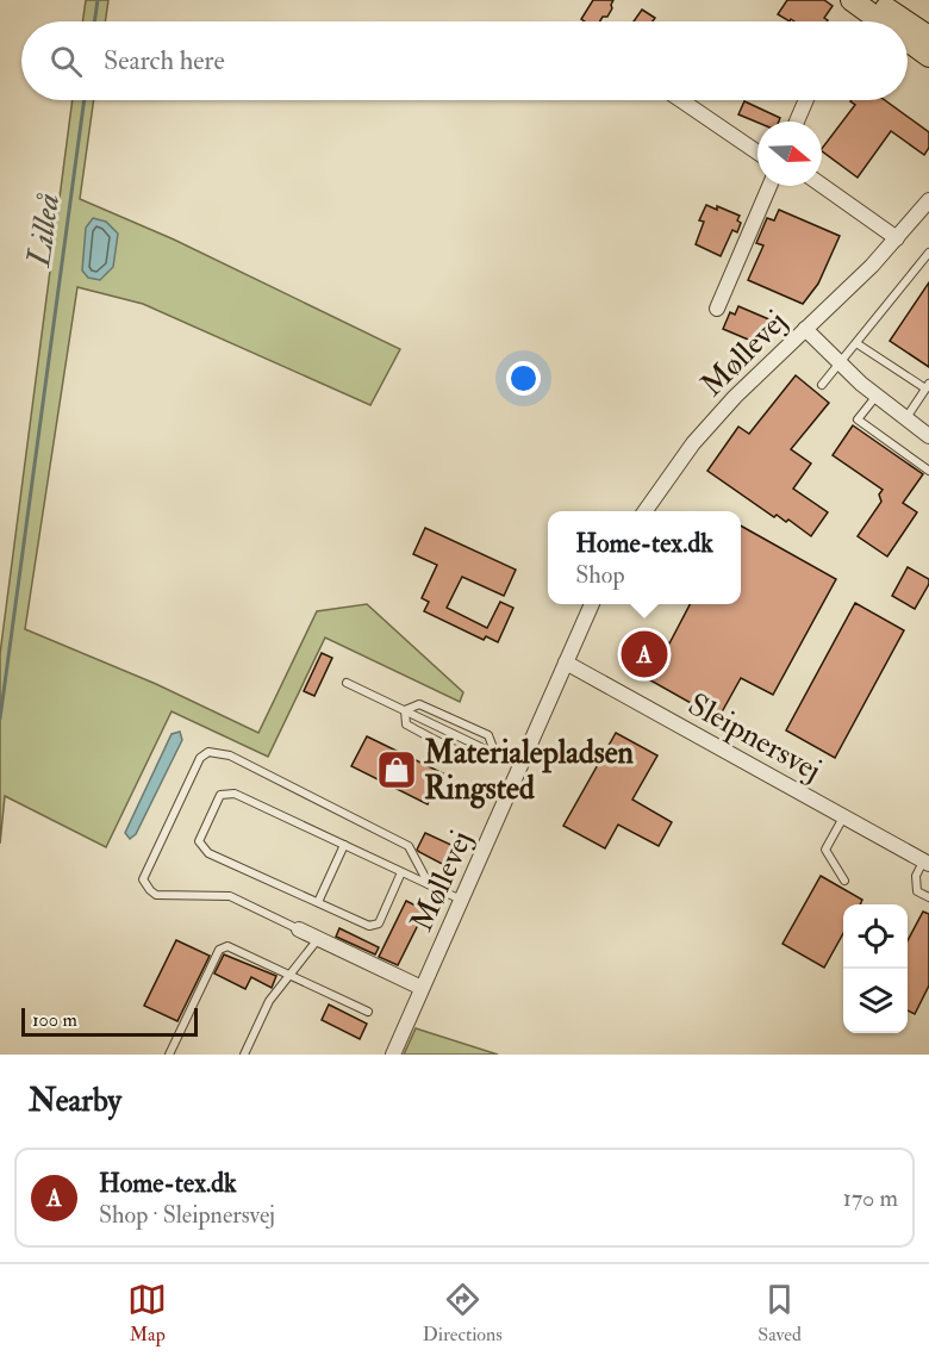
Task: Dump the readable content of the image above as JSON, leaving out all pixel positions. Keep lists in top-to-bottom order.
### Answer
{
  "streets": {
    "street": ["Møllevej", "Sleipnersvej"]
  },
  "crossings": [
    ["Møllevej", "Sleipnersvej"]
  ],
  "water": ["Lilleå"],
  "places": {
    "shop": ["Materialepladsen Ringsted"]
  },
  "scale_bar": "100 m",
  "north": "right",
  "page": {
    "search": "Search here",
    "popup": ["Home-tex.dk", "Shop"],
    "pins": "A",
    "scale": "100 m",
    "heading": "Nearby",
    "list": [
      {
        "mark": "A",
        "name": "Home-tex.dk",
        "note": "Shop · Sleipnersvej",
        "value": "170 m"
      }
    ],
    "nav": ["Map", "Directions", "Saved"]
  }
}
